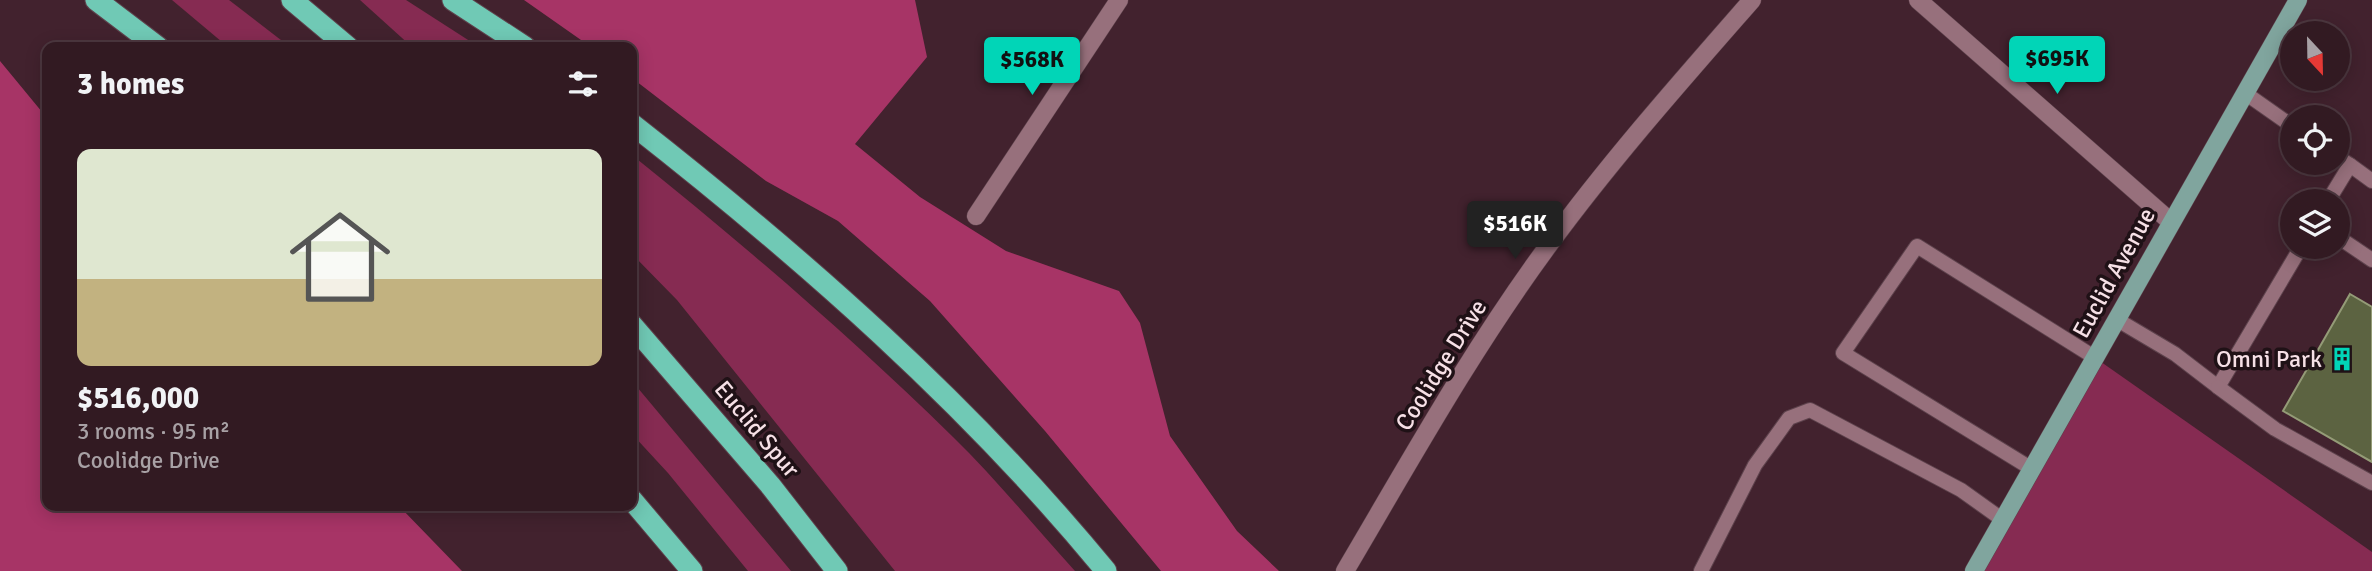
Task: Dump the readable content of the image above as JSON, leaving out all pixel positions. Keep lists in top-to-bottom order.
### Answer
{
  "streets": {
    "highway": ["Euclid Spur"],
    "main road": ["Euclid Avenue"],
    "street": ["Coolidge Drive"]
  },
  "places": {
    "building": ["Omni Park"]
  },
  "north": "bottom",
  "page": {
    "price": ["$695K", "$568K", "$516K"],
    "heading": "3 homes",
    "list": [
      {
        "name": "$516,000",
        "note": "3 rooms · 95 m² · Coolidge Drive"
      }
    ]
  }
}
